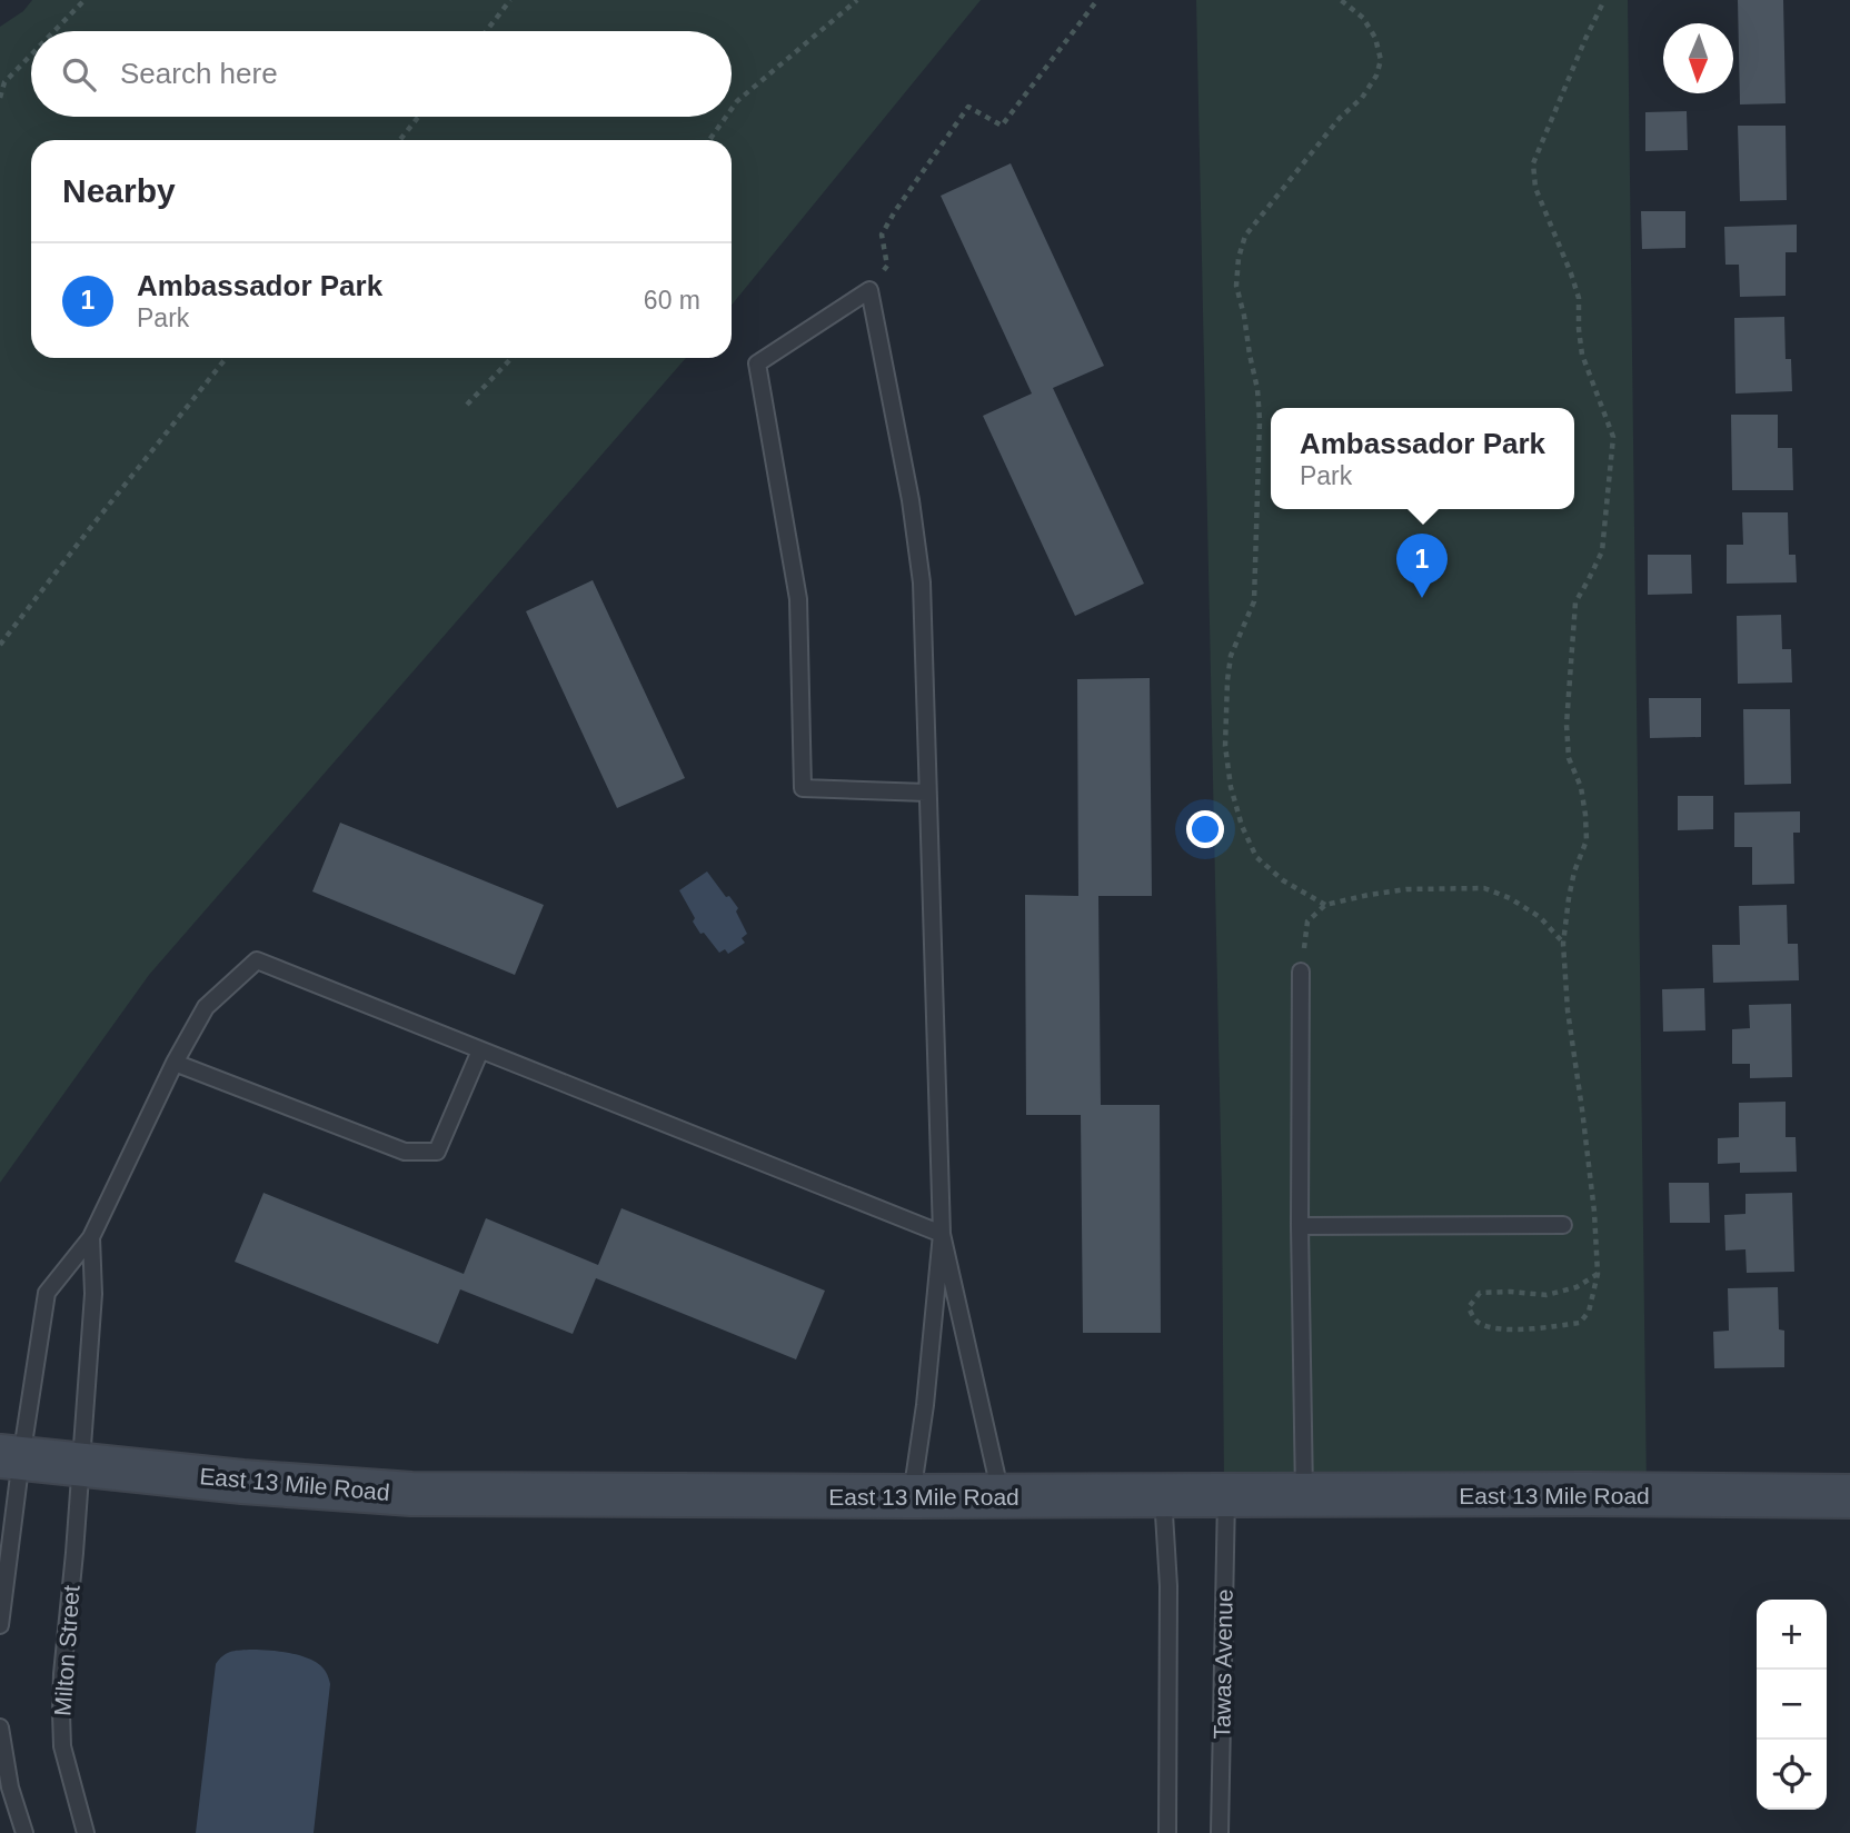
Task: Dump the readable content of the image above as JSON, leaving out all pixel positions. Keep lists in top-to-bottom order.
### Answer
{
  "streets": {
    "main road": ["East 13 Mile Road"],
    "lane": ["Milton Street", "Tawas Avenue"]
  },
  "crossings": [
    ["East 13 Mile Road", "Milton Street"],
    ["East 13 Mile Road", "Tawas Avenue"]
  ],
  "north": "bottom",
  "page": {
    "search": "Search here",
    "heading": "Nearby",
    "list": [
      {
        "mark": "1",
        "name": "Ambassador Park",
        "note": "Park",
        "value": "60 m"
      }
    ],
    "popup": ["Ambassador Park", "Park"],
    "pins": "1",
    "map_buttons": ["+", "−"]
  }
}
